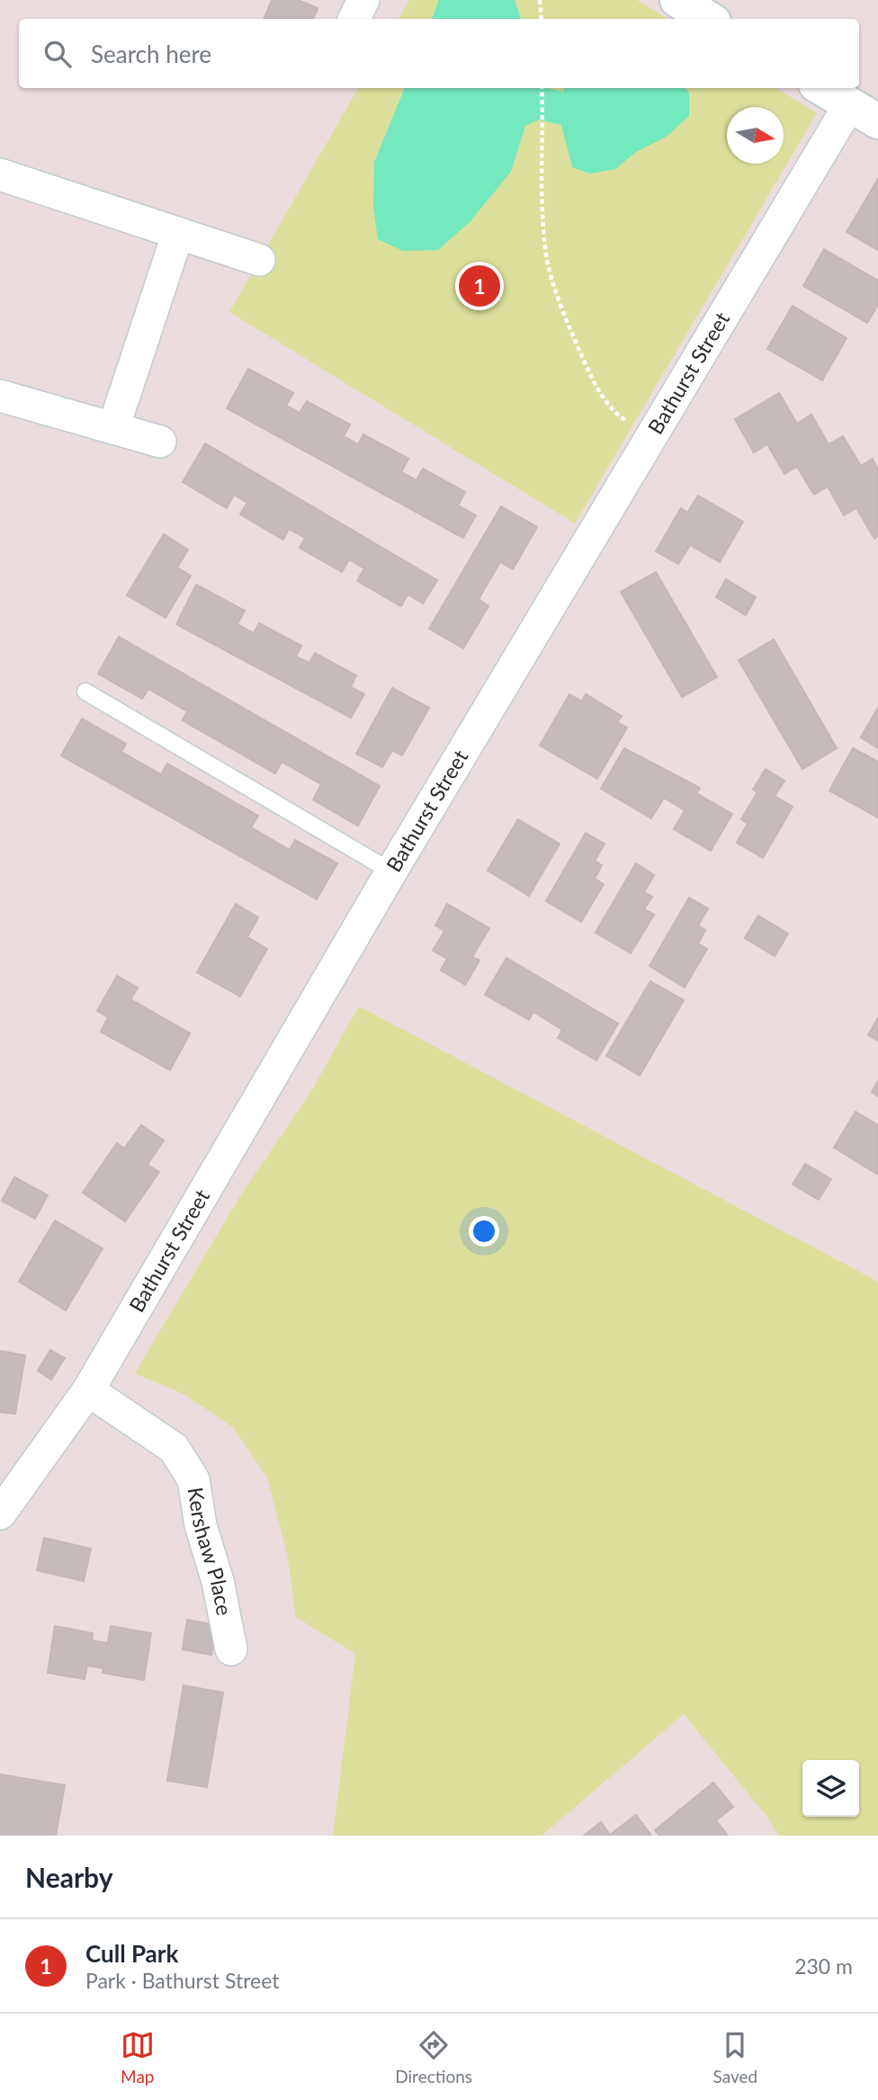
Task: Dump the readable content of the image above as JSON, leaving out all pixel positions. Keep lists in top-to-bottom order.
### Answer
{
  "streets": {
    "street": ["Bathurst Street", "Kershaw Place"]
  },
  "crossings": [
    ["Bathurst Street", "Kershaw Place"]
  ],
  "north": "right",
  "page": {
    "search": "Search here",
    "pins": "1",
    "heading": "Nearby",
    "list": [
      {
        "mark": "1",
        "name": "Cull Park",
        "note": "Park · Bathurst Street",
        "value": "230 m"
      }
    ],
    "nav": ["Map", "Directions", "Saved"]
  }
}
